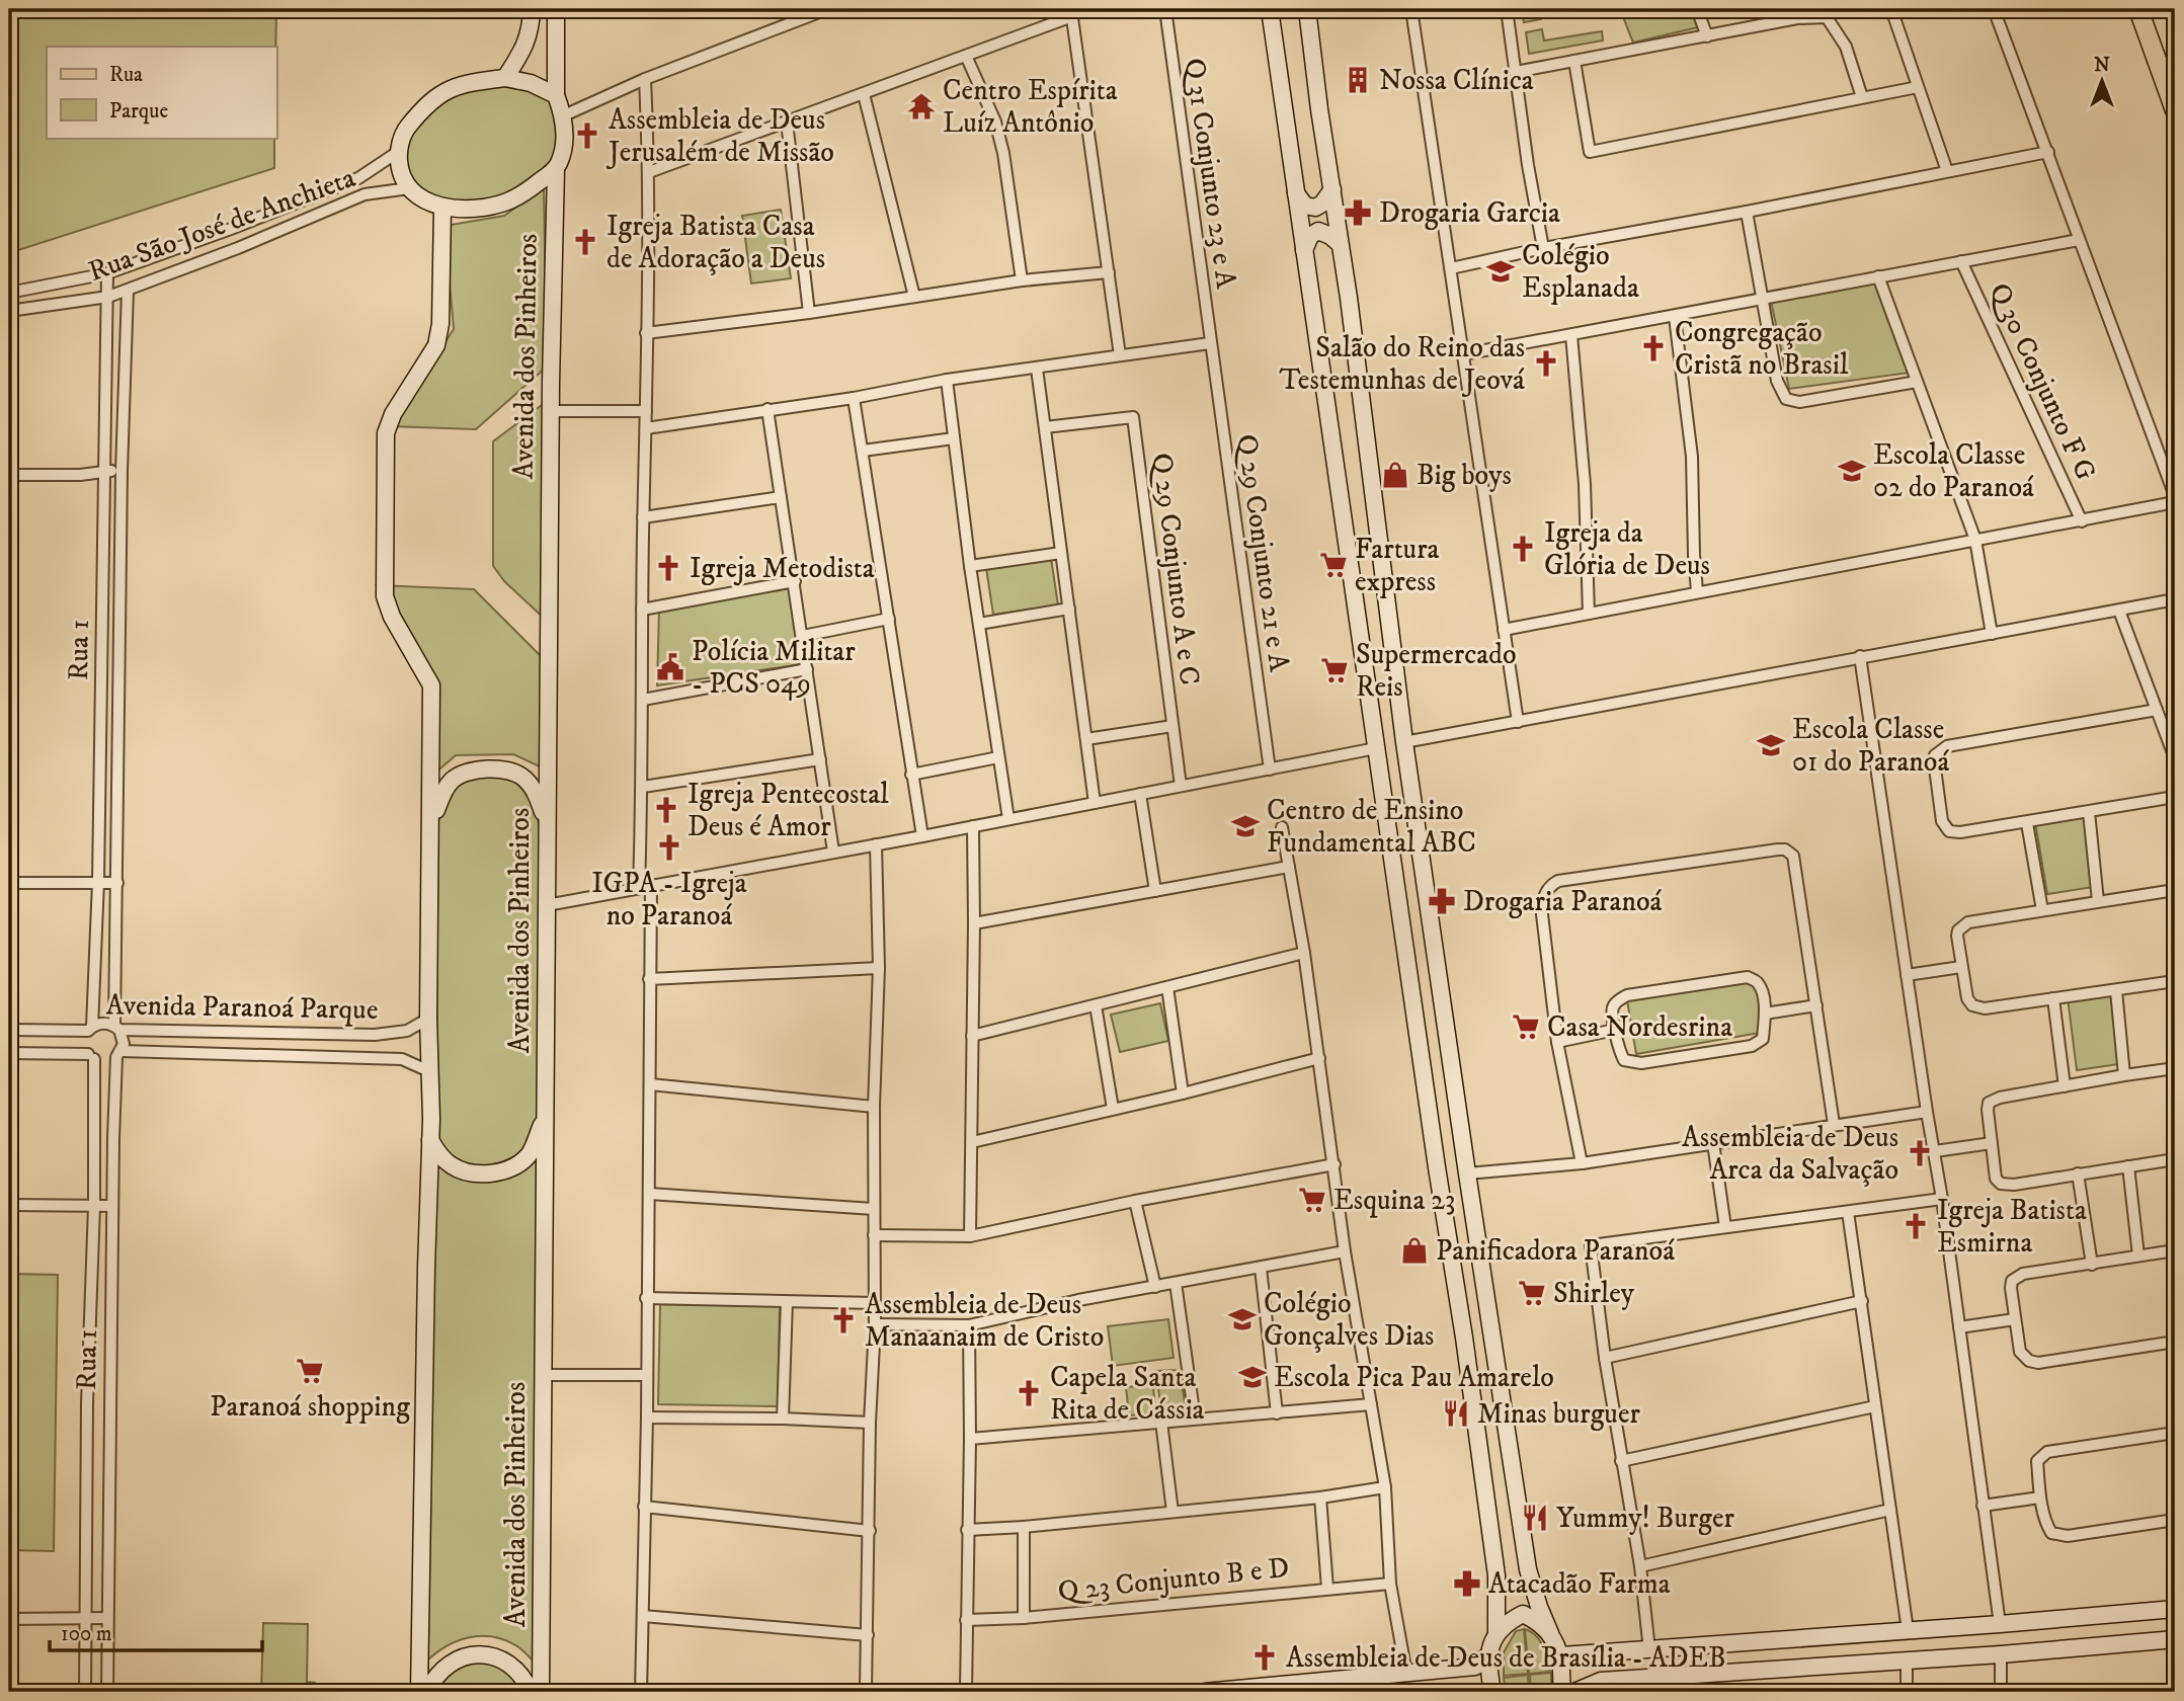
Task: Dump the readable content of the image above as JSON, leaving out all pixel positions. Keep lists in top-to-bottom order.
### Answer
{
  "streets": {
    "street": [
      "Q 31 Conjunto 23 e A",
      "Rua São José de Anchieta",
      "Avenida dos Pinheiros",
      "Q 30 Conjunto F G",
      "Q 29 Conjunto 21 e A",
      "Q 29 Conjunto A e C",
      "Rua 1",
      "Avenida Paranoá Parque",
      "Q 23 Conjunto B e D"
    ]
  },
  "crossings": [
    ["Q 31 Conjunto 23 e A", "Q 29 Conjunto 21 e A"],
    ["Rua São José de Anchieta", "Avenida dos Pinheiros"],
    ["Rua São José de Anchieta", "Rua 1"],
    ["Rua 1", "Avenida Paranoá Parque"]
  ],
  "places": {
    "building": ["Nossa Clínica"],
    "temple": ["Centro Espírita Luíz Antônio"],
    "church": [
      "Assembleia de Deus Jerusalém de Missão",
      "Igreja Batista Casa de Adoração a Deus",
      "Congregação Cristã no Brasil",
      "Salão do Reino das Testemunhas de Jeová",
      "Igreja da Glória de Deus",
      "Igreja Metodista",
      "Igreja Pentecostal Deus é Amor",
      "IGPA - Igreja no Paranoá",
      "Assembleia de Deus Arca da Salvação",
      "Igreja Batista Esmirna",
      "Assembleia de Deus Manaanaim de Cristo",
      "Capela Santa Rita de Cássia",
      "Assembleia de Deus de Brasília - ADEB"
    ],
    "pharmacy": ["Drogaria Garcia", "Drogaria Paranoá", "Atacadão Farma"],
    "school or university": [
      "Colégio Esplanada",
      "Escola Classe 02 do Paranoá",
      "Escola Classe 01 do Paranoá",
      "Centro de Ensino Fundamental ABC",
      "Colégio Gonçalves Dias",
      "Escola Pica Pau Amarelo"
    ],
    "shop": ["Big boys", "Panificadora Paranoá"],
    "supermarket": [
      "Fartura express",
      "Supermercado Reis",
      "Casa Nordesrina",
      "Esquina 23",
      "Shirley",
      "Paranoá shopping"
    ],
    "public building": ["Polícia Militar - PCS 049"],
    "restaurant": ["Minas burguer", "Yummy! Burger"]
  },
  "legend": ["Rua", "Parque"],
  "scale_bar": "100 m",
  "north": "top"
}
